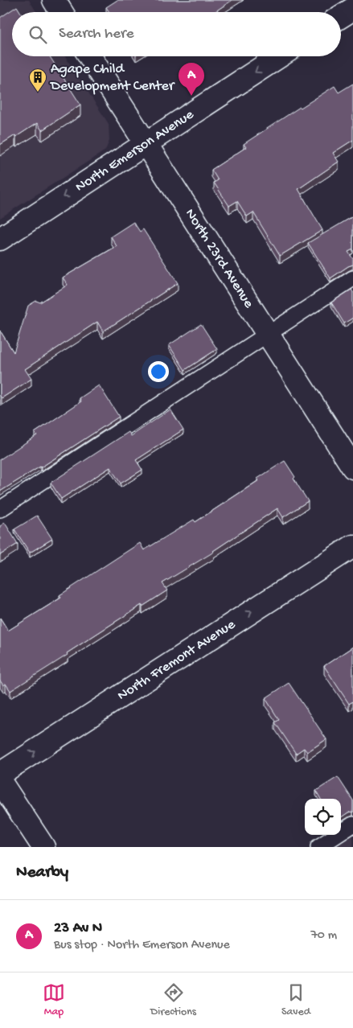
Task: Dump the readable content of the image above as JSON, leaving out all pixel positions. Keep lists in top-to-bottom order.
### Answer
{
  "streets": {
    "street": ["North Emerson Avenue", "North 23rd Avenue", "North Fremont Avenue"]
  },
  "crossings": [
    ["North Emerson Avenue", "North 23rd Avenue"]
  ],
  "one_way": ["North Emerson Avenue", "North Fremont Avenue"],
  "places": {
    "building": ["Agape Child Development Center"]
  },
  "page": {
    "search": "Search here",
    "pins": "A",
    "heading": "Nearby",
    "list": [
      {
        "mark": "A",
        "name": "23 Av N",
        "note": "Bus stop · North Emerson Avenue",
        "value": "70 m"
      }
    ],
    "nav": ["Map", "Directions", "Saved"]
  }
}
